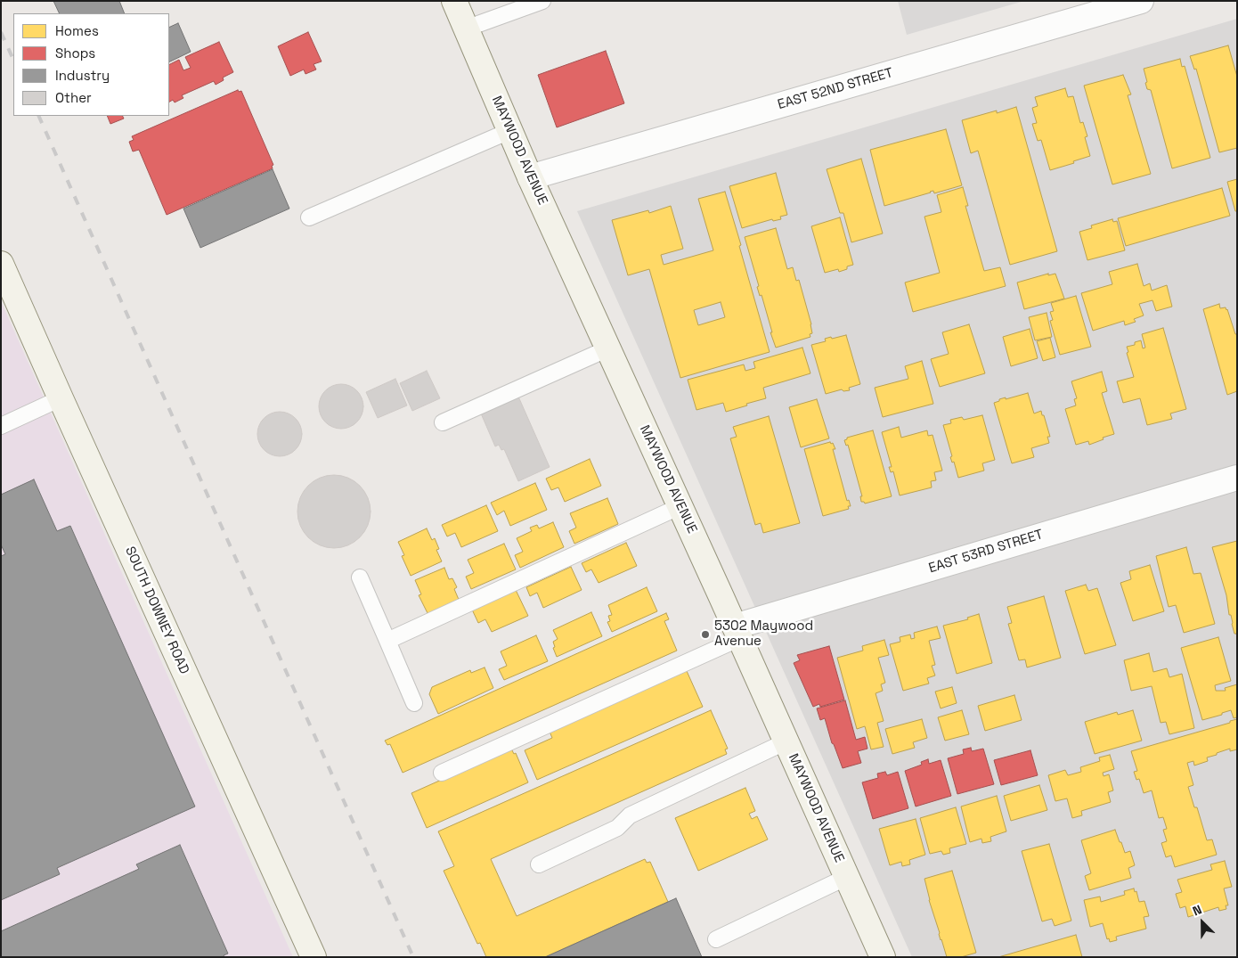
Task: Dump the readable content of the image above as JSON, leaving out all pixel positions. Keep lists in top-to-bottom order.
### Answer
{
  "streets": {
    "street": [
      "EAST 52ND STREET",
      "MAYWOOD AVENUE",
      "EAST 53RD STREET",
      "SOUTH DOWNEY ROAD"
    ]
  },
  "crossings": [
    ["EAST 52ND STREET", "MAYWOOD AVENUE"],
    ["MAYWOOD AVENUE", "EAST 53RD STREET"]
  ],
  "places": ["5302 Maywood Avenue"],
  "legend": [
    "Homes",
    "Shops",
    "Industry",
    "Other"
  ],
  "north": "top left"
}
